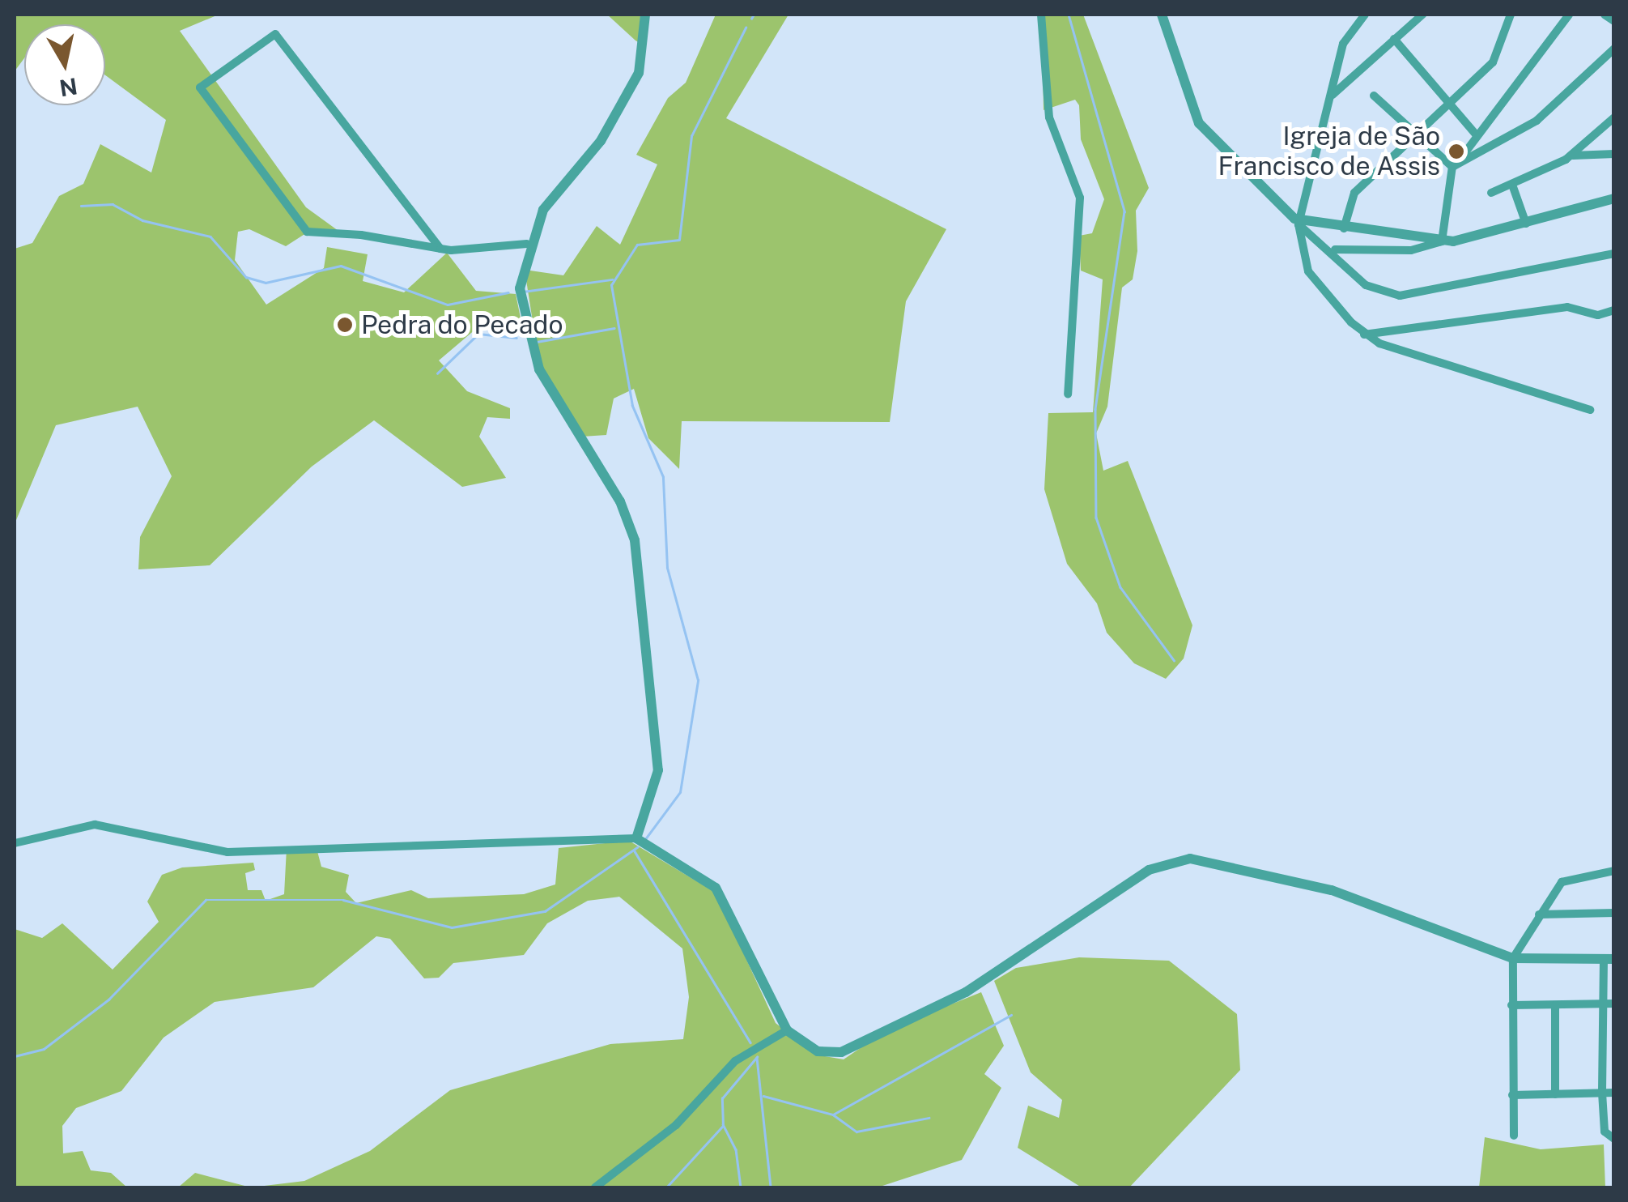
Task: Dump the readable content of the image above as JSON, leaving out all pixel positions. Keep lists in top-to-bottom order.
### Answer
{
  "places": ["Igreja de São Francisco de Assis", "Pedra do Pecado"],
  "north": "bottom"
}
